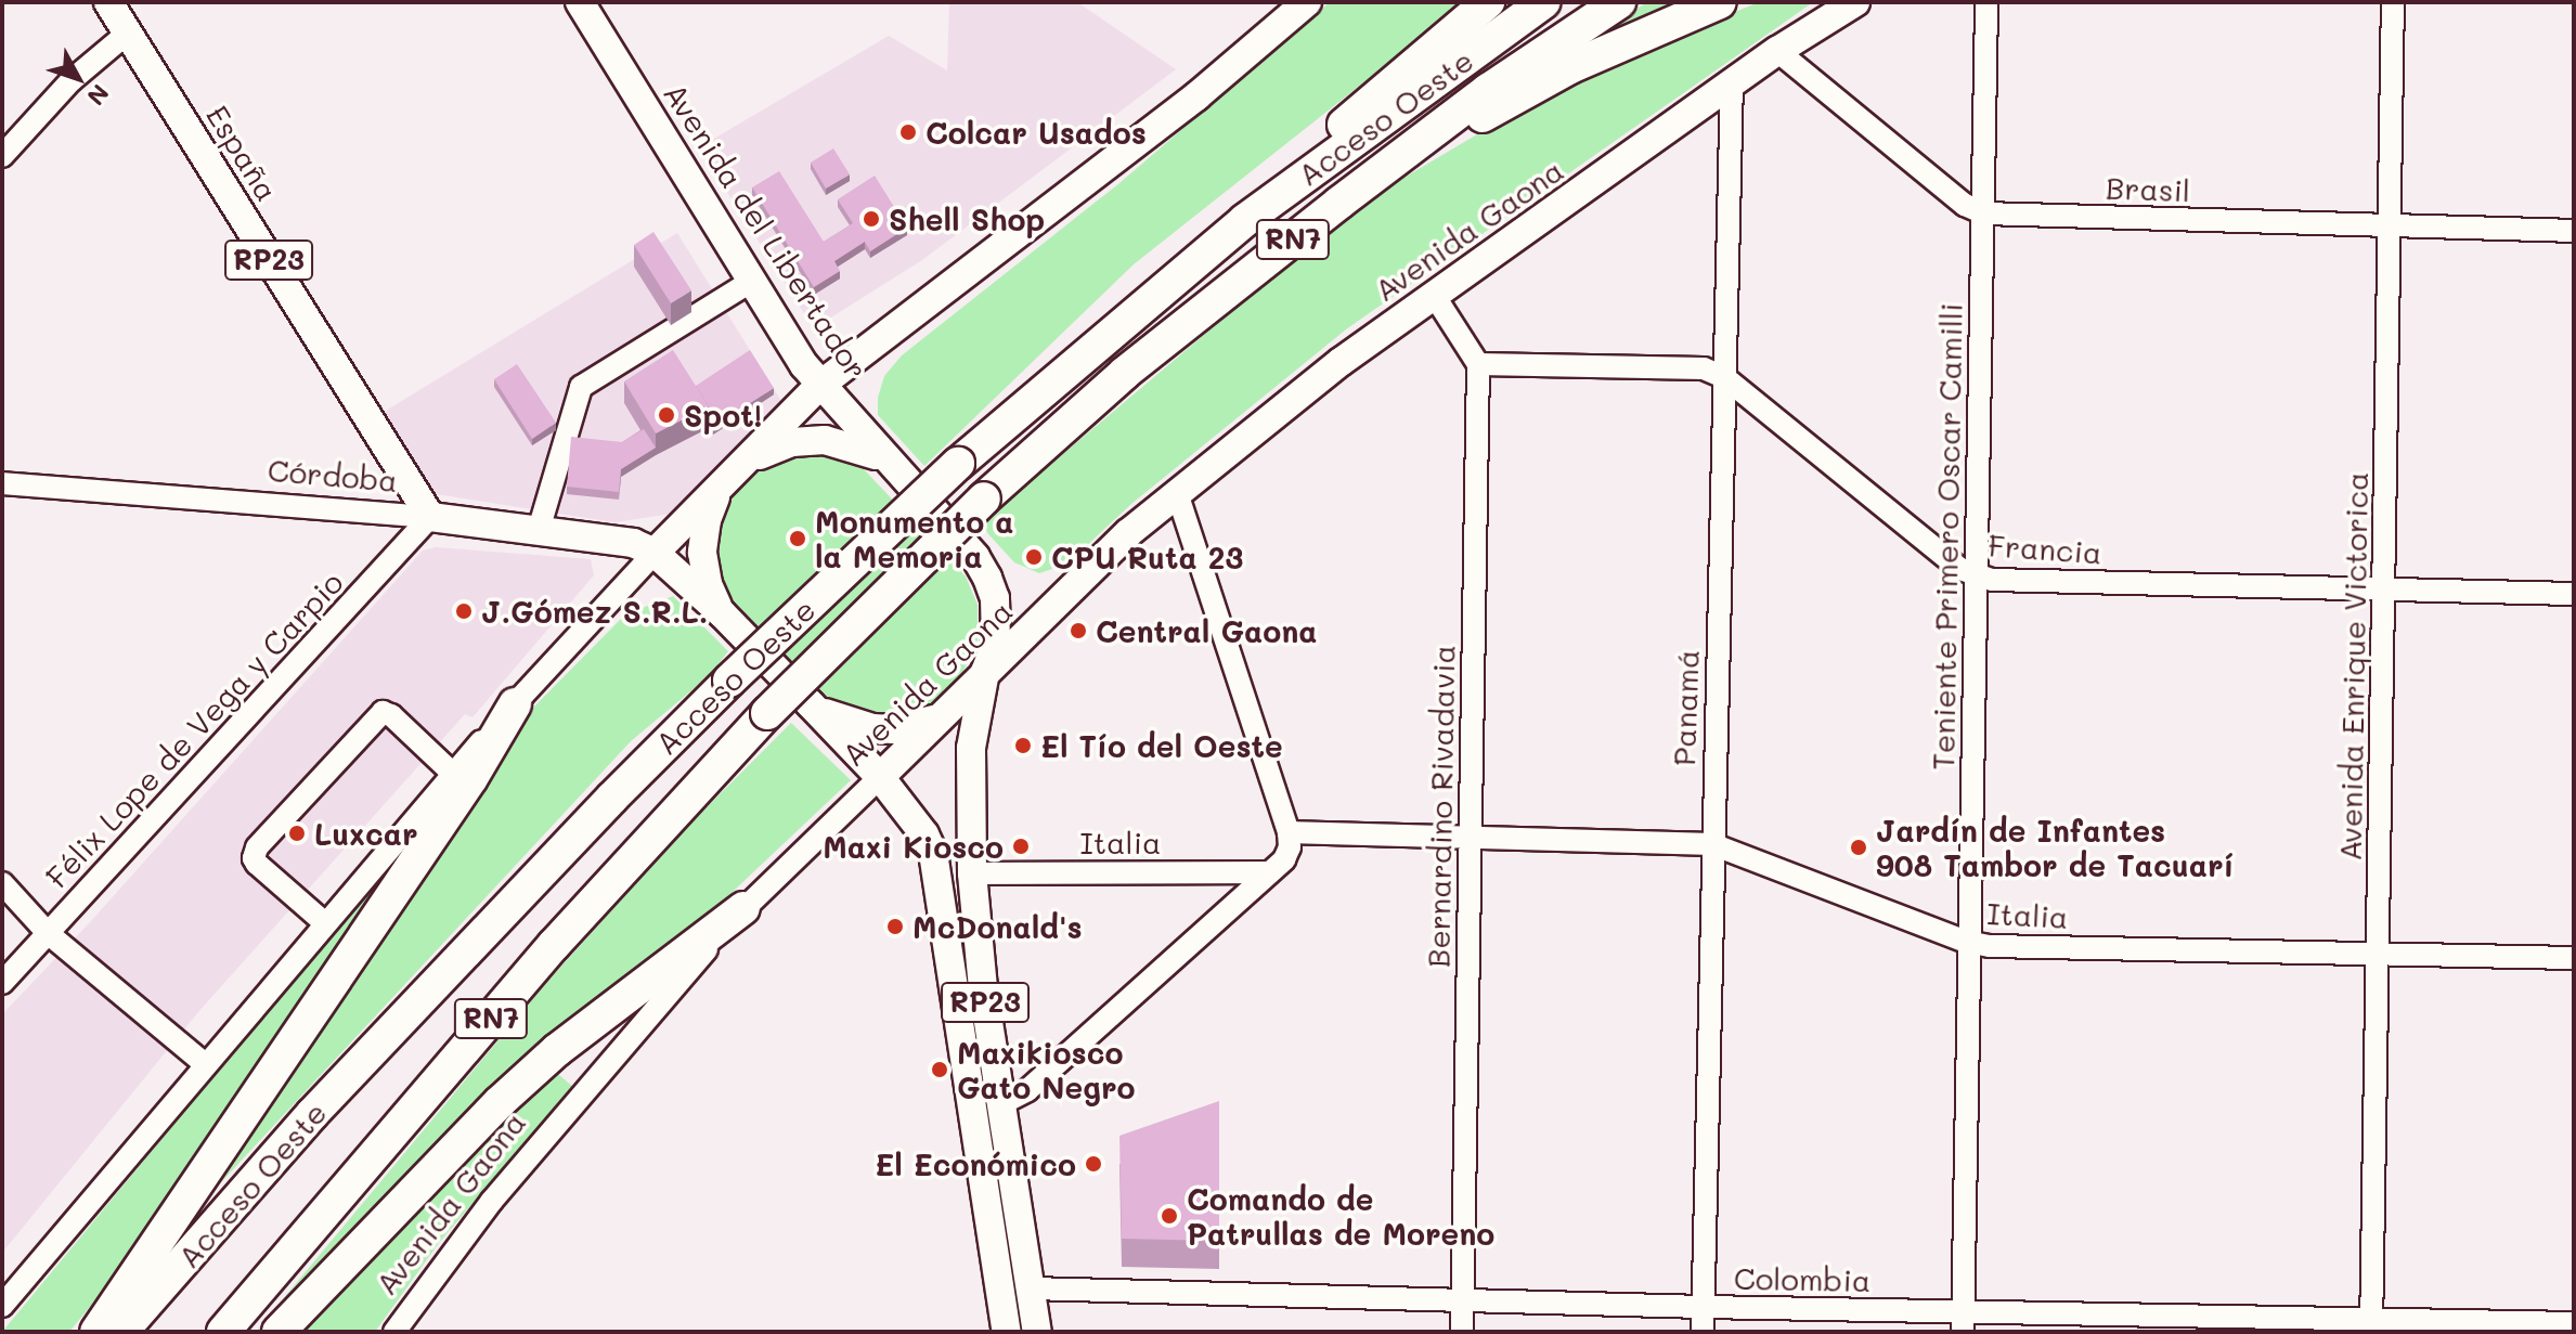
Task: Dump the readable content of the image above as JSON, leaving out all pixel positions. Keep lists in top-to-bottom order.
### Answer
{
  "streets": {
    "highway": ["Acceso Oeste", "RN7"],
    "main road": [
      "España",
      "Avenida Gaona",
      "Avenida del Libertador",
      "RP23",
      "Córdoba"
    ],
    "street": [
      "Brasil",
      "Teniente Primero Oscar Camilli",
      "Francia",
      "Avenida Enrique Victorica",
      "Panamá",
      "Félix Lope de Vega y Carpio",
      "Bernardino Rivadavia",
      "Italia",
      "Colombia"
    ]
  },
  "crossings": [
    ["España", "Córdoba"],
    ["España", "Félix Lope de Vega y Carpio"],
    ["Brasil", "Avenida Gaona"],
    ["Brasil", "Teniente Primero Oscar Camilli"],
    ["Brasil", "Avenida Enrique Victorica"],
    ["Avenida Gaona", "Avenida del Libertador"],
    ["Avenida Gaona", "RP23"],
    ["Avenida Gaona", "Panamá"],
    ["Avenida del Libertador", "RP23"],
    ["Avenida del Libertador", "Italia"],
    ["Avenida del Libertador", "Colombia"],
    ["RP23", "Córdoba"],
    ["Córdoba", "Félix Lope de Vega y Carpio"],
    ["Teniente Primero Oscar Camilli", "Francia"],
    ["Teniente Primero Oscar Camilli", "Italia"],
    ["Teniente Primero Oscar Camilli", "Colombia"],
    ["Francia", "Avenida Enrique Victorica"],
    ["Francia", "Panamá"],
    ["Francia", "Bernardino Rivadavia"],
    ["Avenida Enrique Victorica", "Italia"],
    ["Avenida Enrique Victorica", "Colombia"],
    ["Panamá", "Italia"],
    ["Panamá", "Colombia"],
    ["Bernardino Rivadavia", "Italia"],
    ["Bernardino Rivadavia", "Colombia"]
  ],
  "places": [
    "Colcar Usados",
    "Shell Shop",
    "Spot!",
    "Monumento a la Memoria",
    "CPU Ruta 23",
    "J.Gómez S.R.L.",
    "Central Gaona",
    "El Tío del Oeste",
    "Luxcar",
    "Maxi Kiosco",
    "Jardín de Infantes 908 Tambor de Tacuarí",
    "McDonald's",
    "Maxikiosco Gato Negro",
    "El Económico",
    "Comando de Patrullas de Moreno"
  ],
  "north": "bottom right"
}
